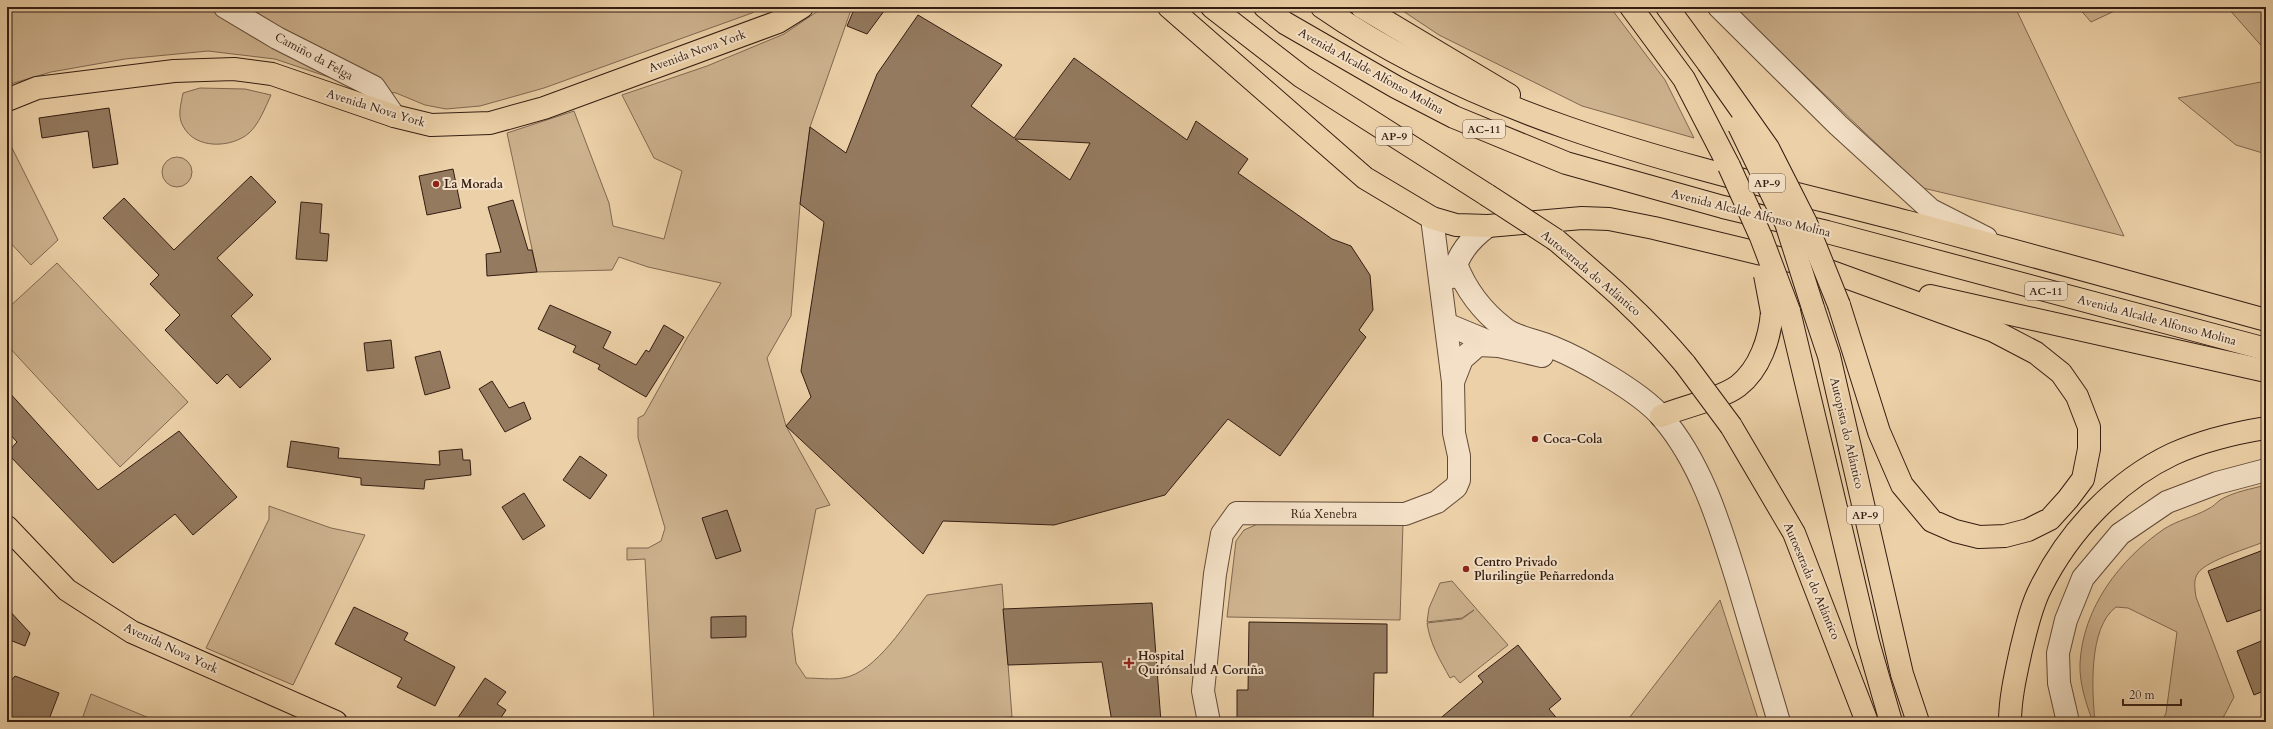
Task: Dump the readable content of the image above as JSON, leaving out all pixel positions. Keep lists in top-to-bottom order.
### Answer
{
  "streets": {
    "main road": [
      "Avenida Nova York",
      "Avenida Alcalde Alfonso Molina",
      "AC-11",
      "AP-9",
      "Autoestrada do Atlántico",
      "Autopista do Atlántico"
    ],
    "street": ["Camiño da Felga", "Rúa Xenebra"]
  },
  "crossings": [
    ["Avenida Nova York", "Camiño da Felga"],
    ["AP-9", "Autopista do Atlántico"]
  ],
  "places": {
    "other": ["La Morada", "Coca-Cola", "Centro Privado Plurilingüe Peñarredonda"],
    "health": ["Hospital Quirónsalud A Coruña"]
  },
  "scale_bar": "20 m"
}
